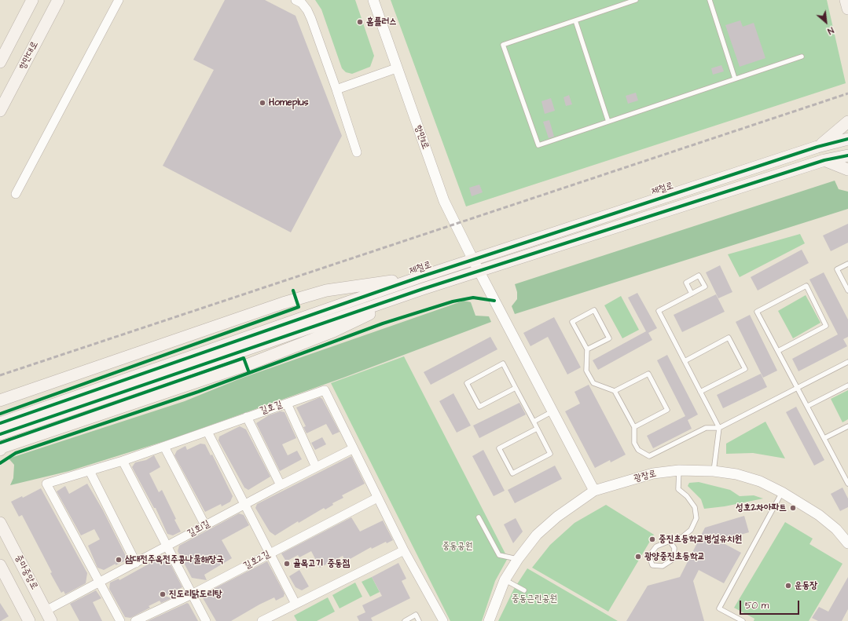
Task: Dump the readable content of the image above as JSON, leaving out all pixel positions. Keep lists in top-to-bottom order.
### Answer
{
  "streets": {
    "main road": ["항만대로", "제철로", "중마중앙로"],
    "street": [
      "항만11로",
      "길호길",
      "광장로",
      "길호1길",
      "길호2길"
    ]
  },
  "crossings": [
    ["항만11로", "제철로"],
    ["항만11로", "광장로"],
    ["길호길", "길호1길"],
    ["길호길", "길호2길"],
    ["길호1길", "중마중앙로"]
  ],
  "parks": ["중동공원", "중동근린공원"],
  "places": [
    "홈플러스",
    "Homeplus",
    "성호2차아파트",
    "중진초등학교병설유치원",
    "광양중진초등학교",
    "삼대전주옥전주콩나물해장국",
    "골목고기 중동점",
    "운동장",
    "진도리닭도리탕"
  ],
  "scale_bar": "50 m",
  "north": "bottom right"
}
